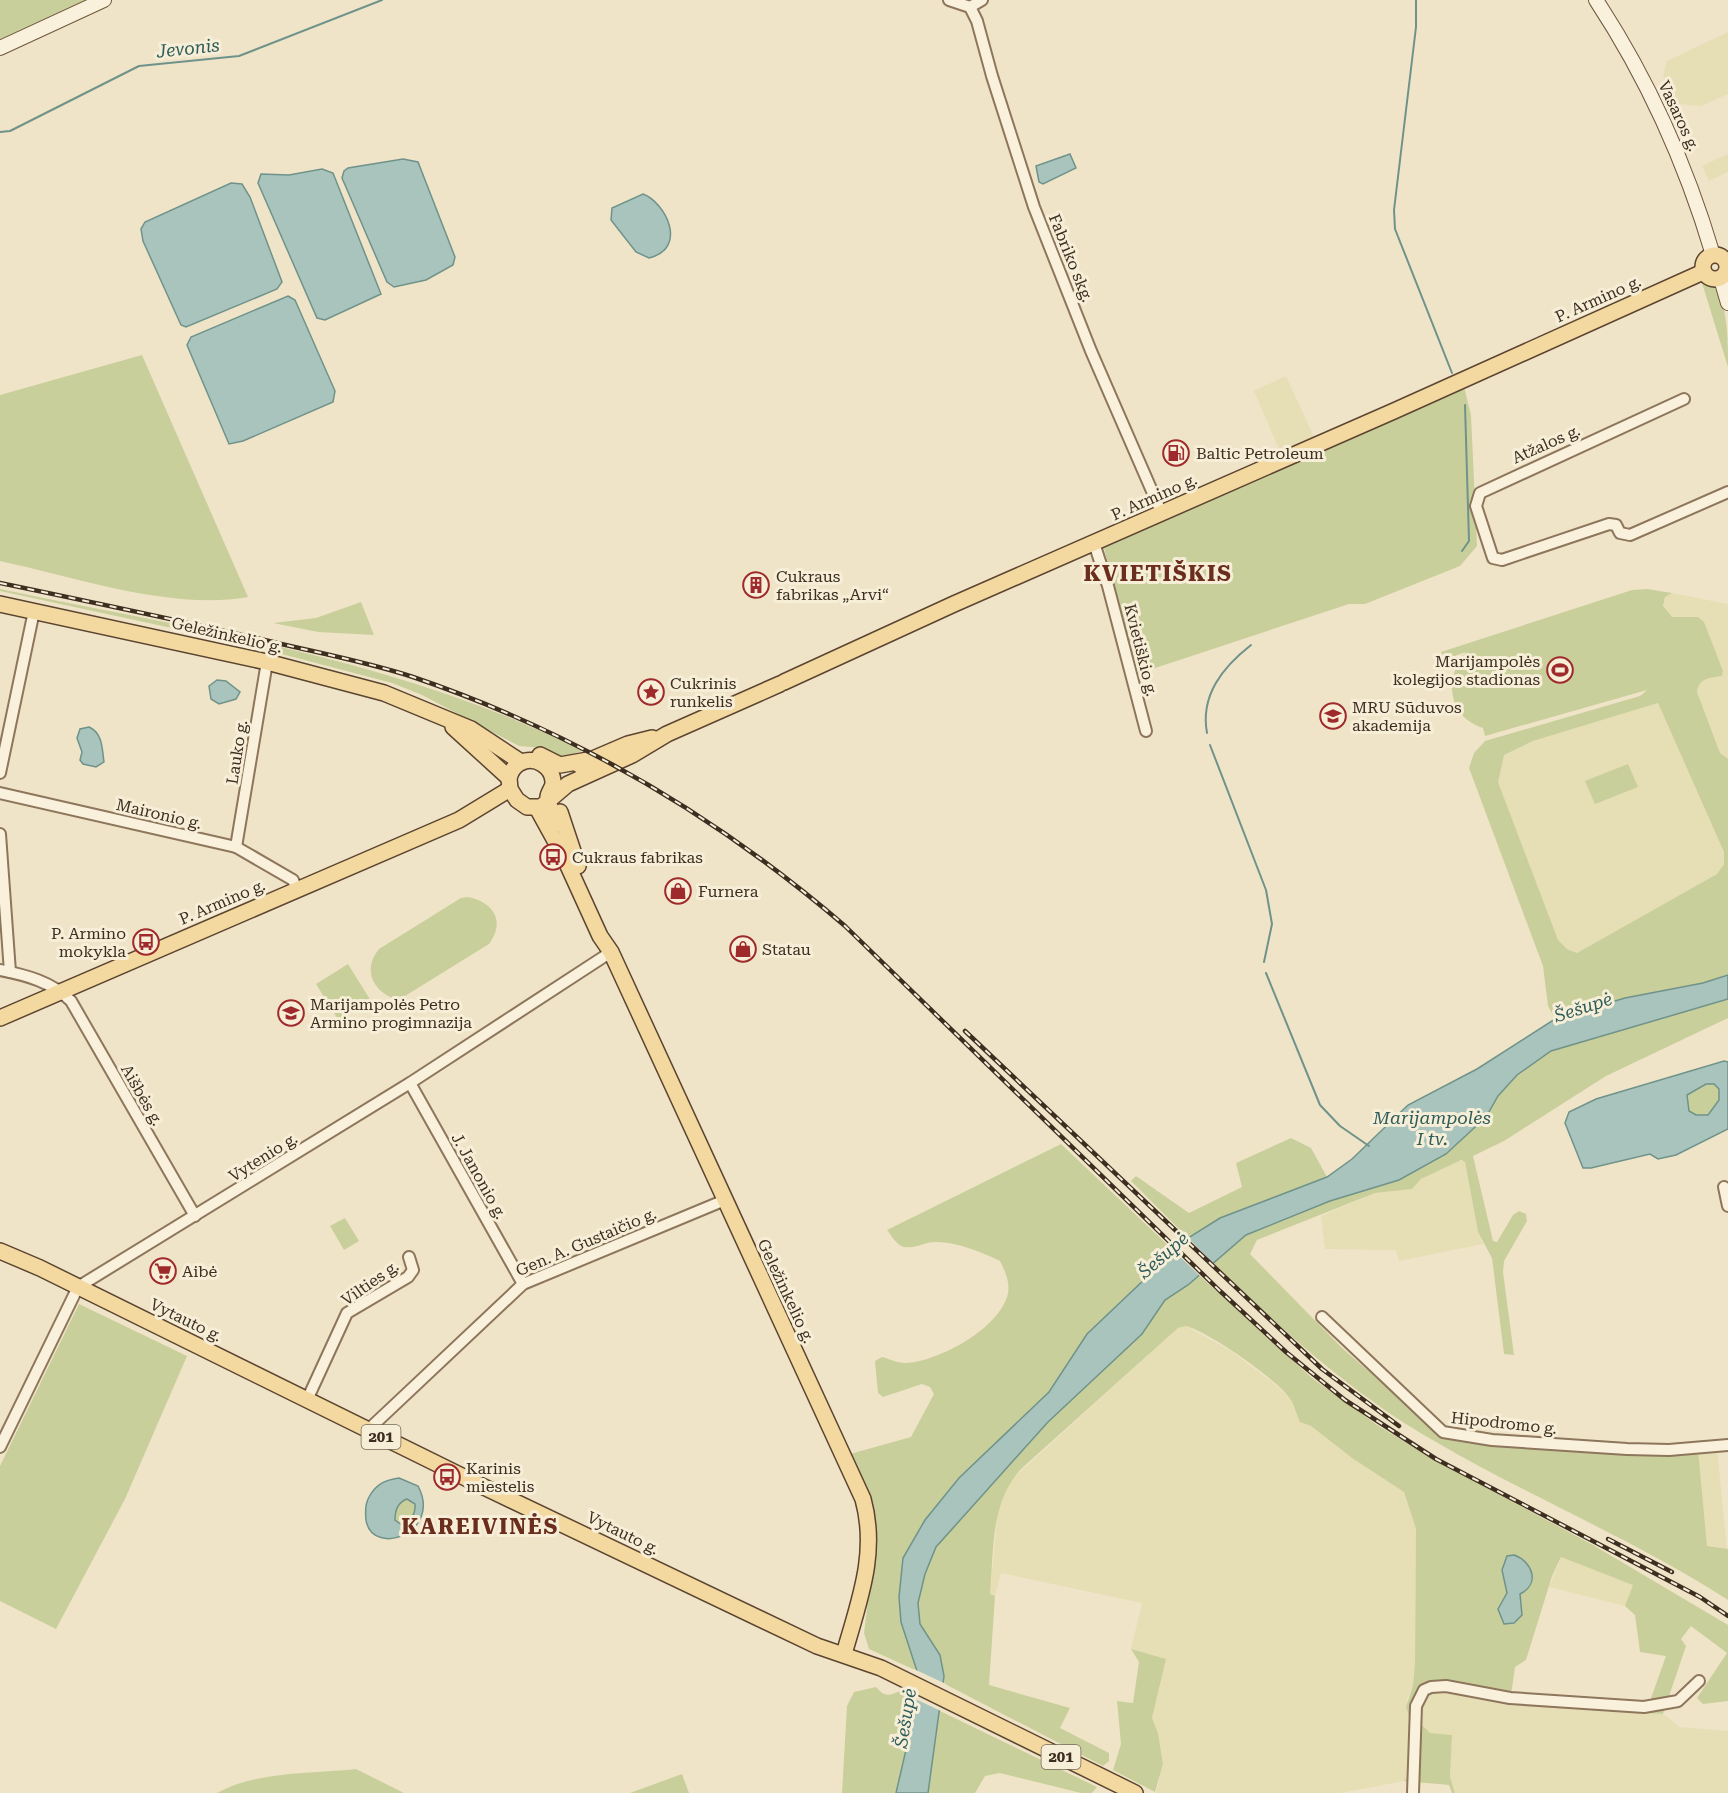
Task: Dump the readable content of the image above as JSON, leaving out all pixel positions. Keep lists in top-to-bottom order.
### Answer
{
  "streets": {
    "main road": [
      "P. Armino g.",
      "Geležinkelio g.",
      "Vytauto g.",
      "201"
    ],
    "street": [
      "Vasaros g.",
      "Fabriko skg.",
      "Atžalos g.",
      "Kvietiškio g.",
      "Lauko g.",
      "Maironio g.",
      "Aišbės g.",
      "Vytenio g.",
      "J. Janonio g.",
      "Gen. A. Gustaičio g.",
      "Vilties g.",
      "Hipodromo g."
    ]
  },
  "crossings": [
    ["Vasaros g.", "P. Armino g."],
    ["Fabriko skg.", "P. Armino g."],
    ["P. Armino g.", "Geležinkelio g."],
    ["P. Armino g.", "Kvietiškio g."],
    ["P. Armino g.", "Maironio g."],
    ["P. Armino g.", "Aišbės g."],
    ["Geležinkelio g.", "Lauko g."],
    ["Geležinkelio g.", "Vytenio g."],
    ["Geležinkelio g.", "Gen. A. Gustaičio g."],
    ["Geležinkelio g.", "Vytauto g."],
    ["Lauko g.", "Maironio g."],
    ["Aišbės g.", "Vytenio g."],
    ["Vytenio g.", "J. Janonio g."],
    ["Vytenio g.", "Vytauto g."],
    ["J. Janonio g.", "Gen. A. Gustaičio g."],
    ["Gen. A. Gustaičio g.", "Vytauto g."],
    ["Vilties g.", "Vytauto g."]
  ],
  "districts": ["KVIETIŠKIS", "KAREIVINĖS"],
  "water": ["Jevonis", "Šešupė", "Marijampolės I tv."],
  "places": {
    "fuel station": ["Baltic Petroleum"],
    "building": ["Cukraus fabrikas „Arvi“"],
    "sports": ["Marijampolės kolegijos stadionas"],
    "place": ["Cukrinis runkelis"],
    "school or university": ["MRU Sūduvos akademija", "Marijampolės Petro Armino progimnazija"],
    "bus stop": ["Cukraus fabrikas", "P. Armino mokykla", "Karinis miestelis"],
    "shop": ["Furnera", "Statau"],
    "supermarket": ["Aibė"]
  }
}
